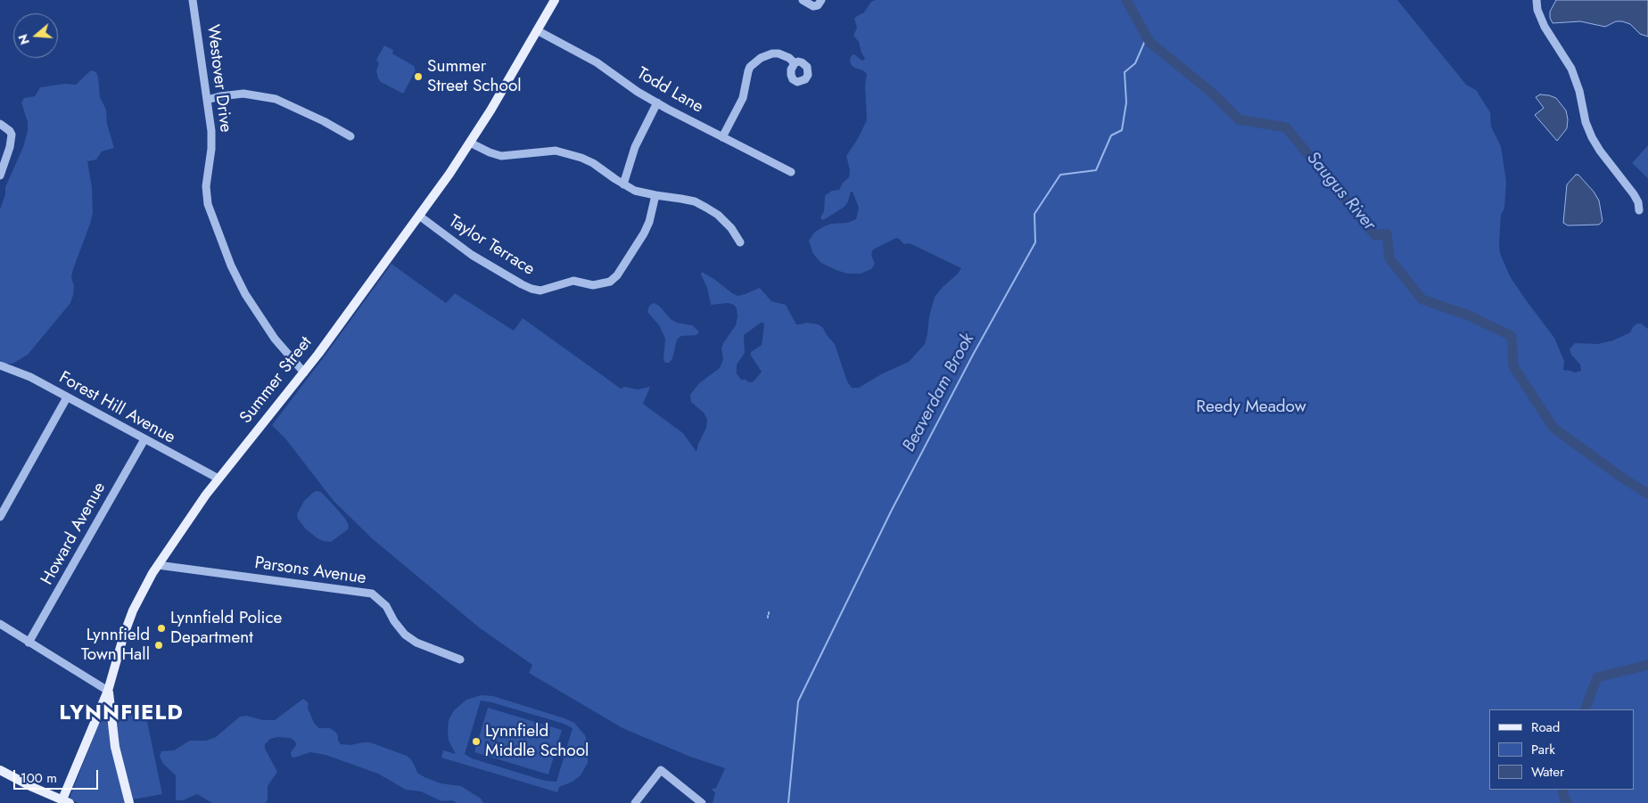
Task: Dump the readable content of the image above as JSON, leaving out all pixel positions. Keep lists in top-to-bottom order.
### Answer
{
  "streets": {
    "main road": ["Summer Street"],
    "street": [
      "Westover Drive",
      "Todd Lane",
      "Taylor Terrace",
      "Forest Hill Avenue",
      "Howard Avenue",
      "Parsons Avenue"
    ]
  },
  "crossings": [
    ["Westover Drive", "Summer Street"],
    ["Todd Lane", "Summer Street"],
    ["Taylor Terrace", "Summer Street"],
    ["Summer Street", "Forest Hill Avenue"],
    ["Summer Street", "Parsons Avenue"],
    ["Forest Hill Avenue", "Howard Avenue"]
  ],
  "districts": ["LYNNFIELD"],
  "water": ["Saugus River", "Beaverdam Brook"],
  "parks": ["Reedy Meadow"],
  "places": [
    "Summer Street School",
    "Lynnfield Police Department",
    "Lynnfield Town Hall",
    "Lynnfield Middle School"
  ],
  "legend": ["Road", "Park", "Water"],
  "scale_bar": "100 m",
  "north": "left"
}
